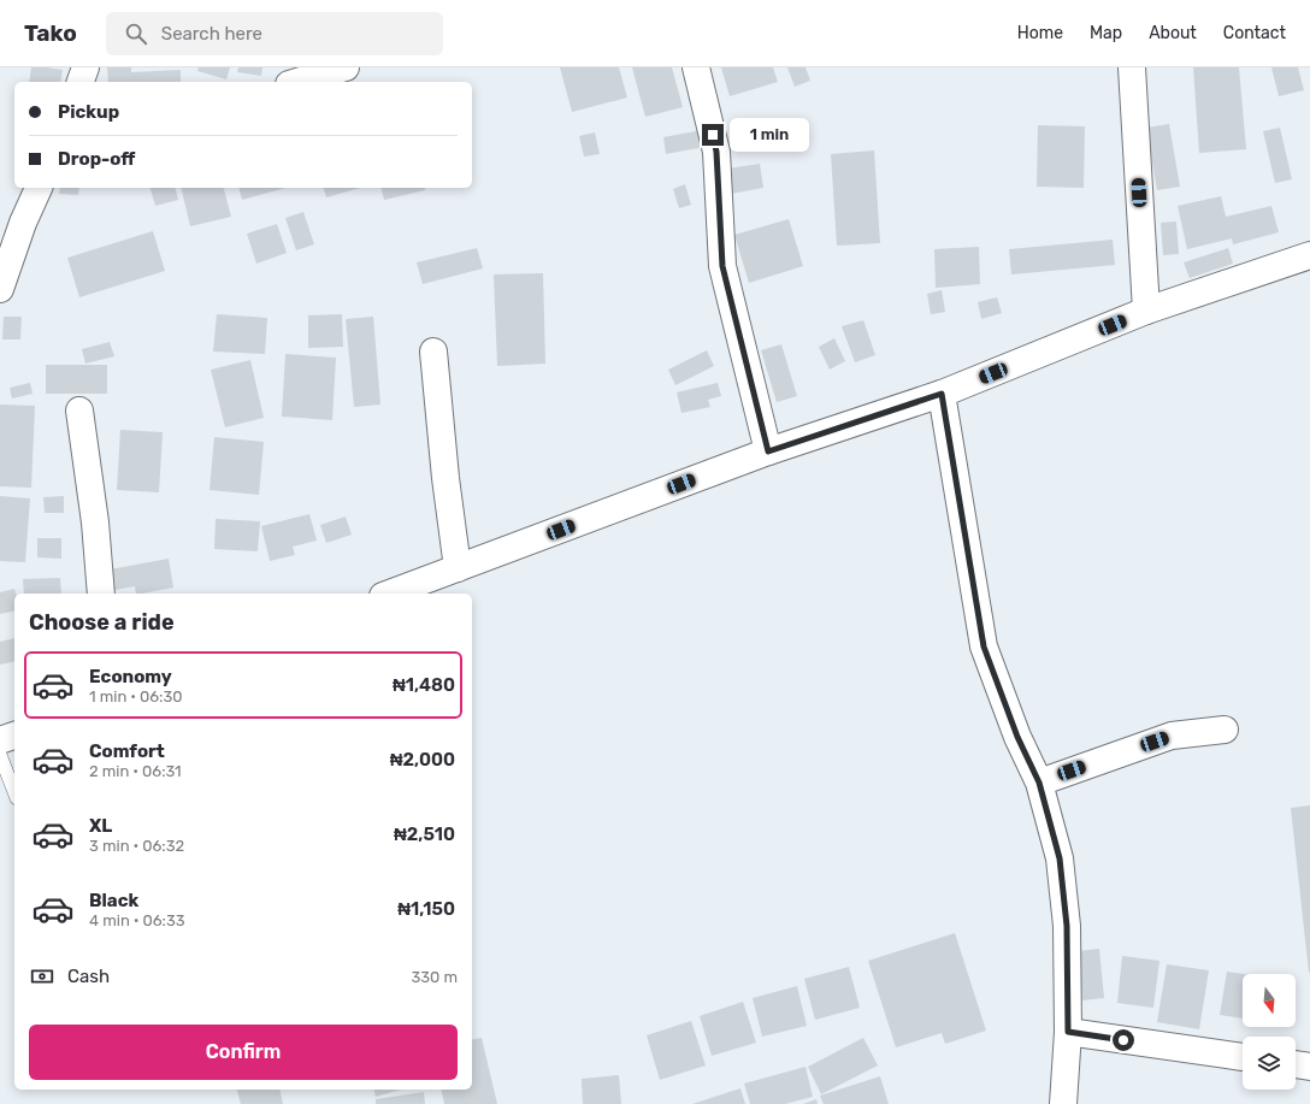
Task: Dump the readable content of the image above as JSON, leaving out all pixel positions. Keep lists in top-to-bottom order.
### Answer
{
  "north": "bottom",
  "page": {
    "header": "Tako",
    "search": "Search here",
    "nav": [
      "Home",
      "Map",
      "About",
      "Contact"
    ],
    "banner": ["Pickup", "Drop-off"],
    "bubble": "1 min",
    "heading": "Choose a ride",
    "list": [
      {
        "name": "Economy",
        "note": "1 min · 06:30",
        "value": "₦1,480"
      },
      {
        "name": "Comfort",
        "note": "2 min · 06:31",
        "value": "₦2,000"
      },
      {
        "name": "XL",
        "note": "3 min · 06:32",
        "value": "₦2,510"
      },
      {
        "name": "Black",
        "note": "4 min · 06:33",
        "value": "₦1,150"
      }
    ],
    "pay": ["Cash", "330 m"],
    "buttons": "Confirm"
  }
}
